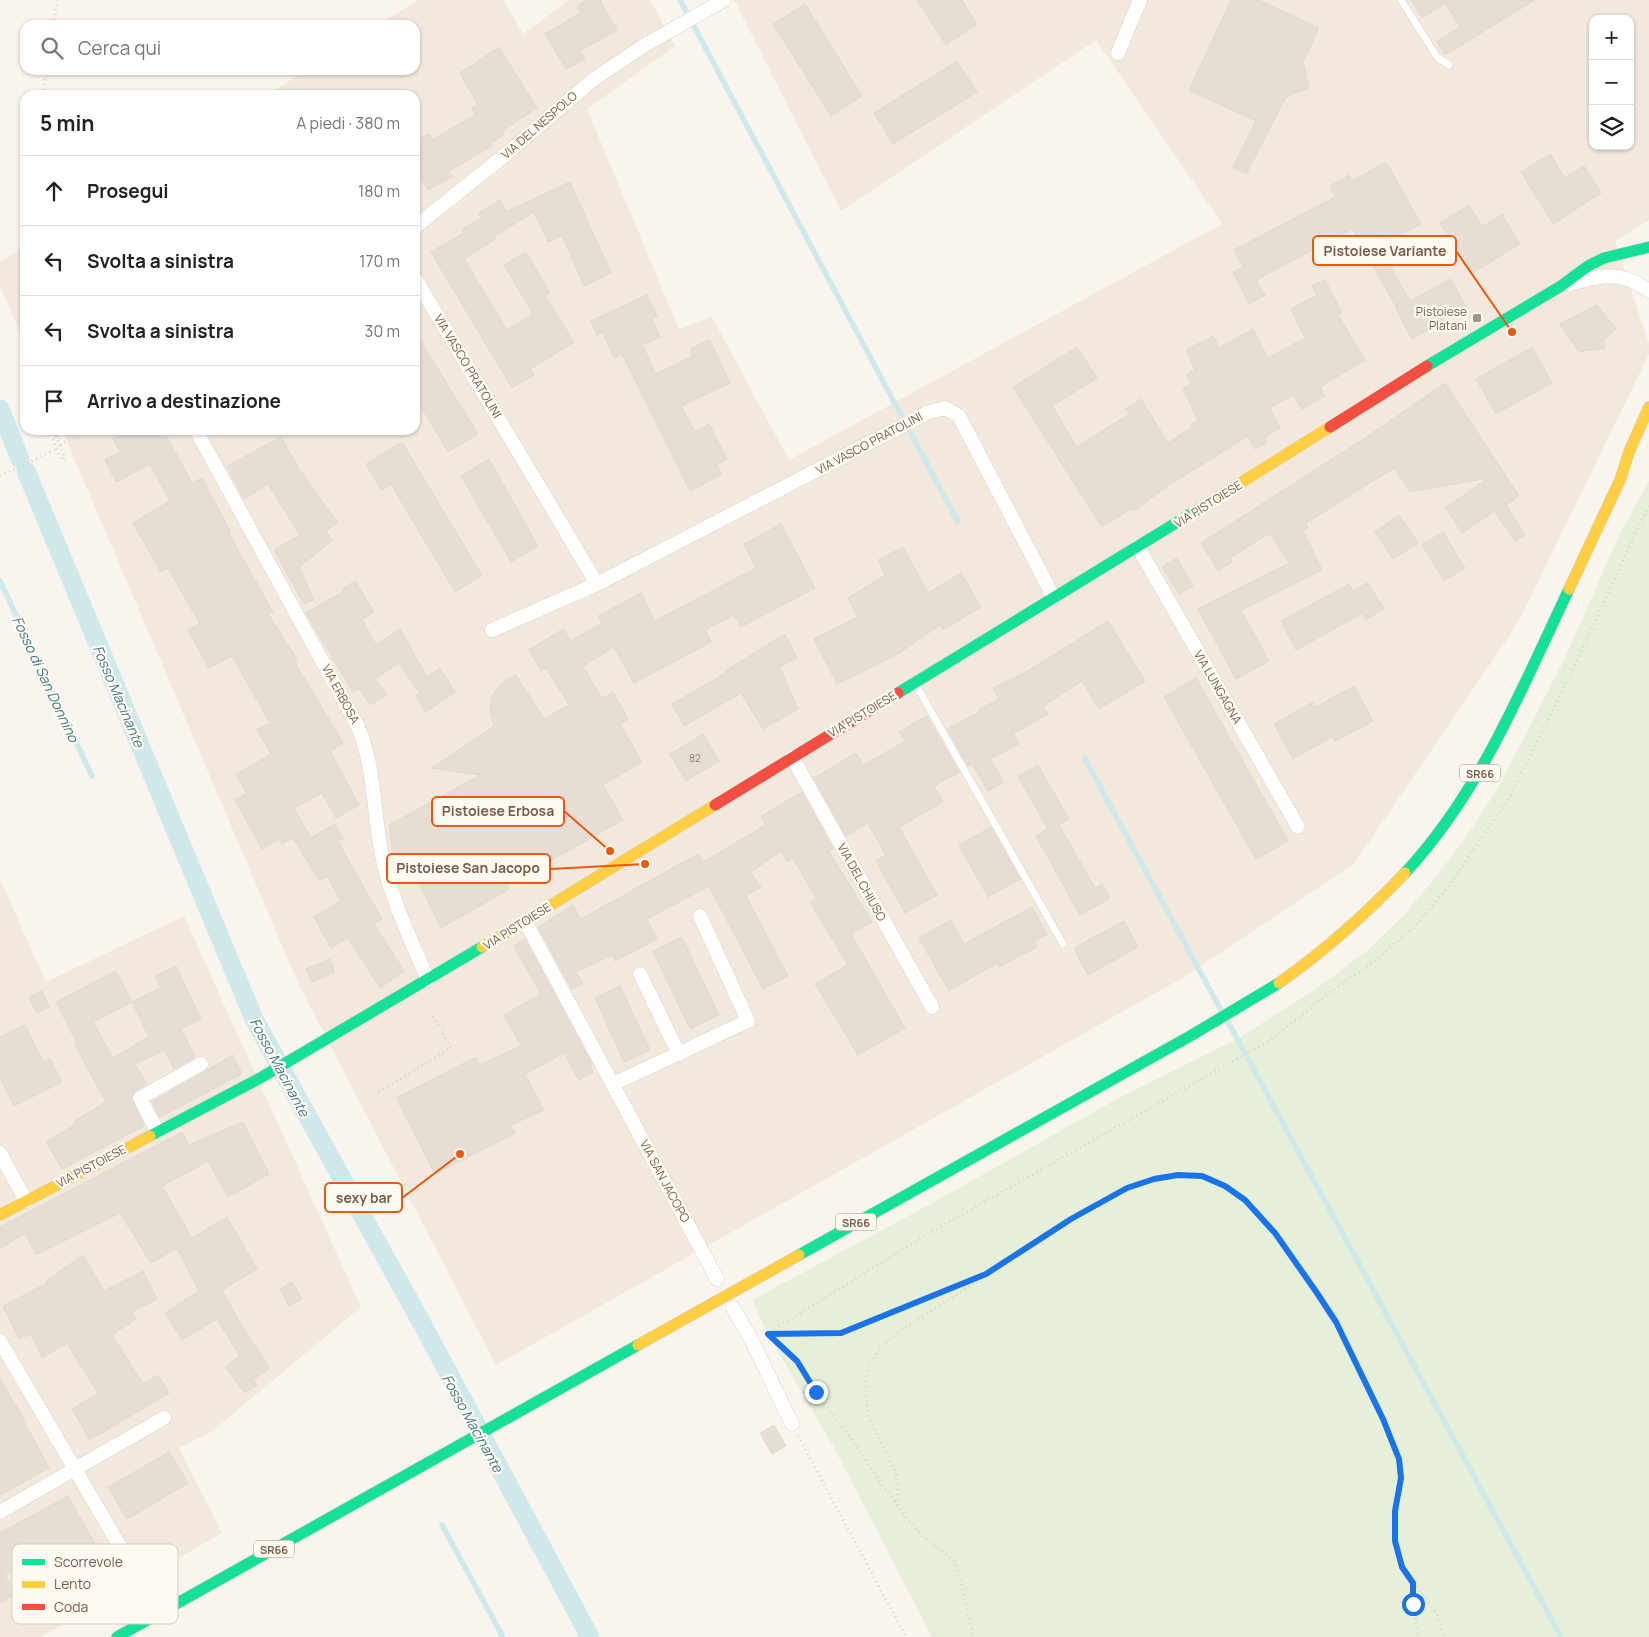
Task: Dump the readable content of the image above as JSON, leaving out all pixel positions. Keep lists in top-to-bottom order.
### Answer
{
  "streets": {
    "main road": ["VIA PISTOIESE", "SR66"],
    "street": [
      "VIA DEL NESPOLO",
      "VIA VASCO PRATOLINI",
      "VIA LUNGAGNA",
      "VIA ERBOSA",
      "VIA DEL CHIUSO",
      "VIA SAN JACOPO"
    ]
  },
  "crossings": [
    ["VIA VASCO PRATOLINI", "VIA PISTOIESE"],
    ["VIA PISTOIESE", "VIA LUNGAGNA"],
    ["VIA PISTOIESE", "VIA ERBOSA"],
    ["VIA PISTOIESE", "VIA DEL CHIUSO"],
    ["VIA PISTOIESE", "VIA SAN JACOPO"]
  ],
  "water": ["Fosso di San Donnino", "Fosso Macinante"],
  "places": {
    "transit": ["Pistoiese Platani"],
    "other": [
      "Pistoiese Variante",
      "Pistoiese Erbosa",
      "Pistoiese San Jacopo",
      "sexy bar"
    ]
  },
  "house_numbers": ["82"],
  "legend": ["Scorrevole", "Lento", "Coda"],
  "page": {
    "map_buttons": ["+", "−"],
    "search": "Cerca qui",
    "heading": ["5 min", "A piedi · 380 m"],
    "list": [
      ["Prosegui", "180 m"],
      ["Svolta a sinistra", "170 m"],
      ["Svolta a sinistra", "30 m"],
      "Arrivo a destinazione"
    ]
  }
}
